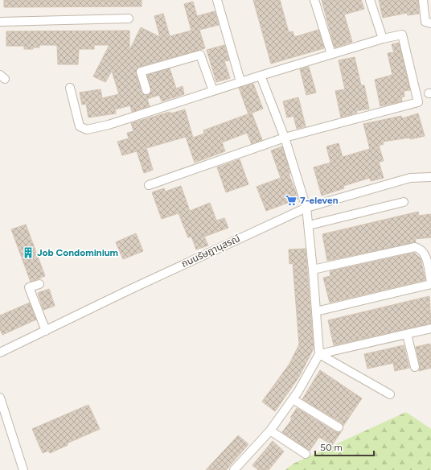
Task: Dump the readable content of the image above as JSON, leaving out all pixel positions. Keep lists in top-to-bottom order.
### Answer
{
  "streets": {
    "street": ["ถนนรัษฎานุสรณ์"]
  },
  "places": {
    "supermarket": ["7-eleven"],
    "building": ["Job Condominium"]
  },
  "scale_bar": "50 m"
}
